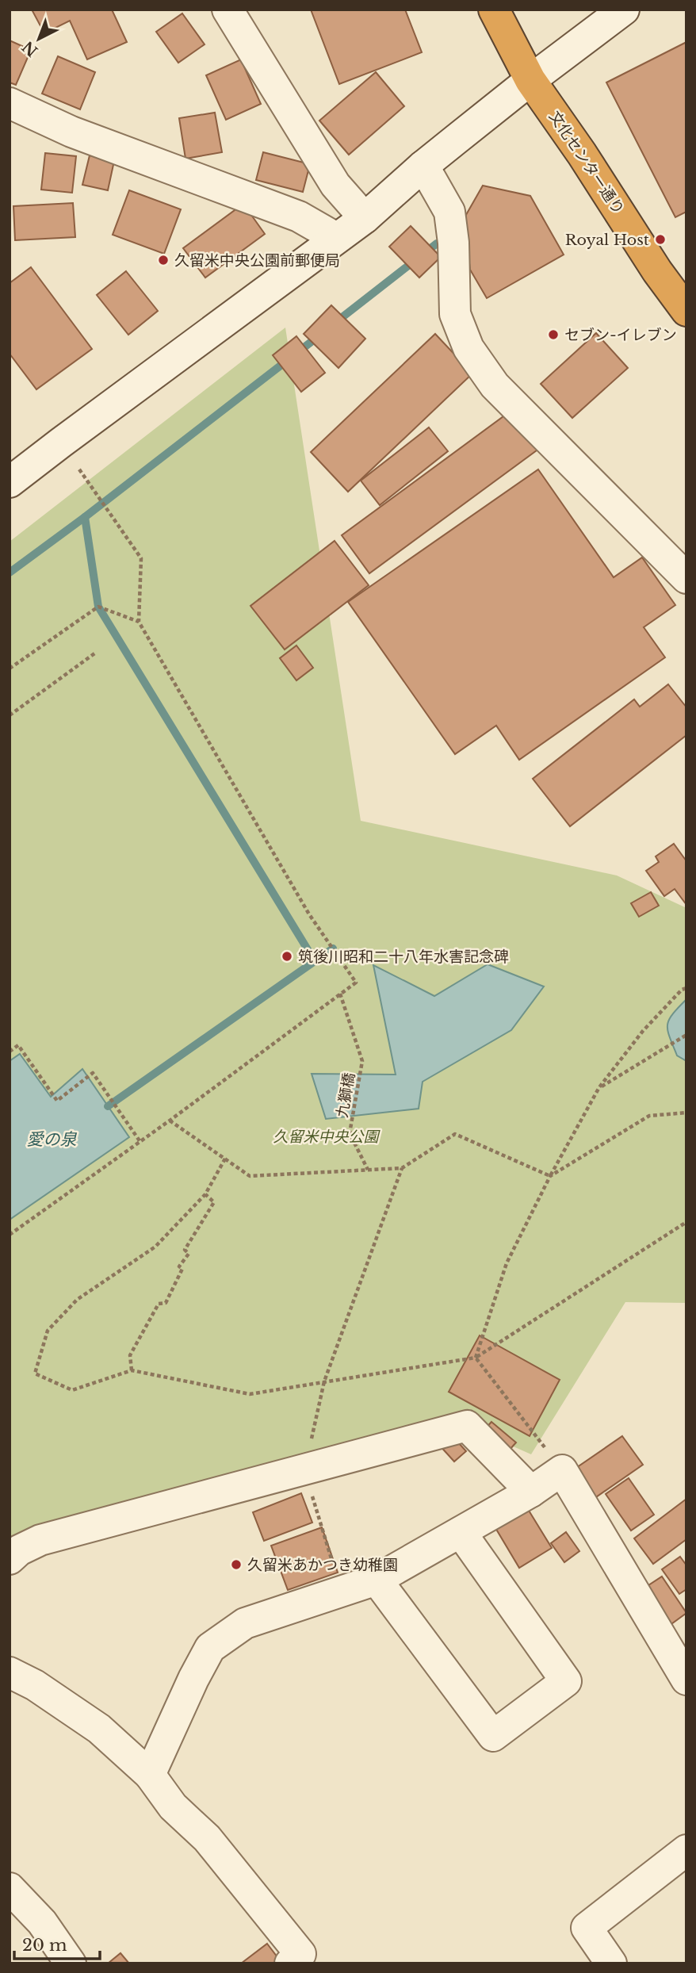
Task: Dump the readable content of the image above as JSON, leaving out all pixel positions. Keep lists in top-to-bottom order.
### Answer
{
  "streets": {
    "highway": ["文化センター通り"],
    "path": ["九獅橋"]
  },
  "water": ["愛の泉"],
  "parks": ["久留米中央公園"],
  "places": [
    "Royal Host",
    "久留米中央公園前郵便局",
    "セブン-イレブン",
    "筑後川昭和二十八年水害記念碑",
    "久留米あかつき幼稚園"
  ],
  "scale_bar": "20 m",
  "north": "bottom left"
}
